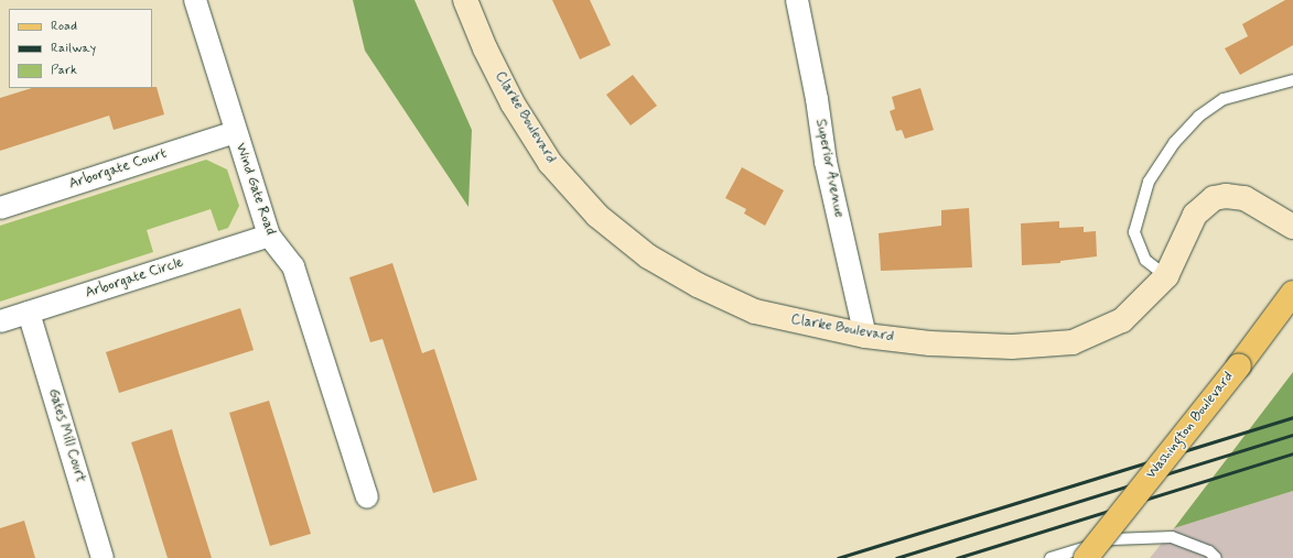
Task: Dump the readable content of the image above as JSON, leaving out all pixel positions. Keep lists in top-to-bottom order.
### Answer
{
  "streets": {
    "main road": ["Washington Boulevard"],
    "street": [
      "Clarke Boulevard",
      "Superior Avenue",
      "Arborgate Court",
      "Wind Gate Road",
      "Arborgate Circle",
      "Gates Mill Court"
    ]
  },
  "crossings": [
    ["Clarke Boulevard", "Superior Avenue"],
    ["Arborgate Court", "Wind Gate Road"],
    ["Wind Gate Road", "Arborgate Circle"],
    ["Arborgate Circle", "Gates Mill Court"]
  ],
  "legend": ["Road", "Railway", "Park"]
}
